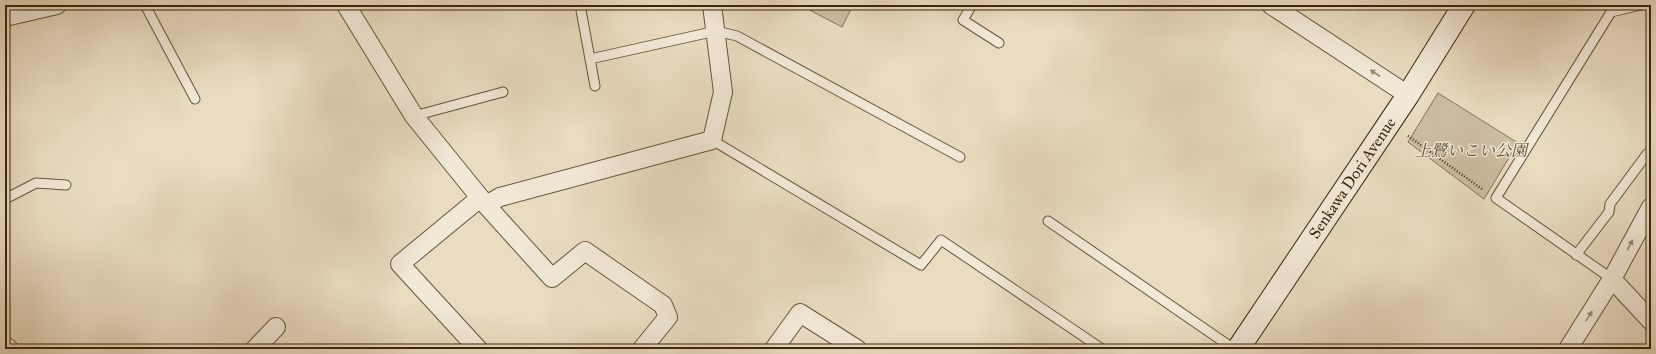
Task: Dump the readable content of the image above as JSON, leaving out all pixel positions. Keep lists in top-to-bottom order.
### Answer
{
  "streets": {
    "main road": ["Senkawa Dori Avenue"]
  },
  "parks": ["上鷺いこい公園"]
}
